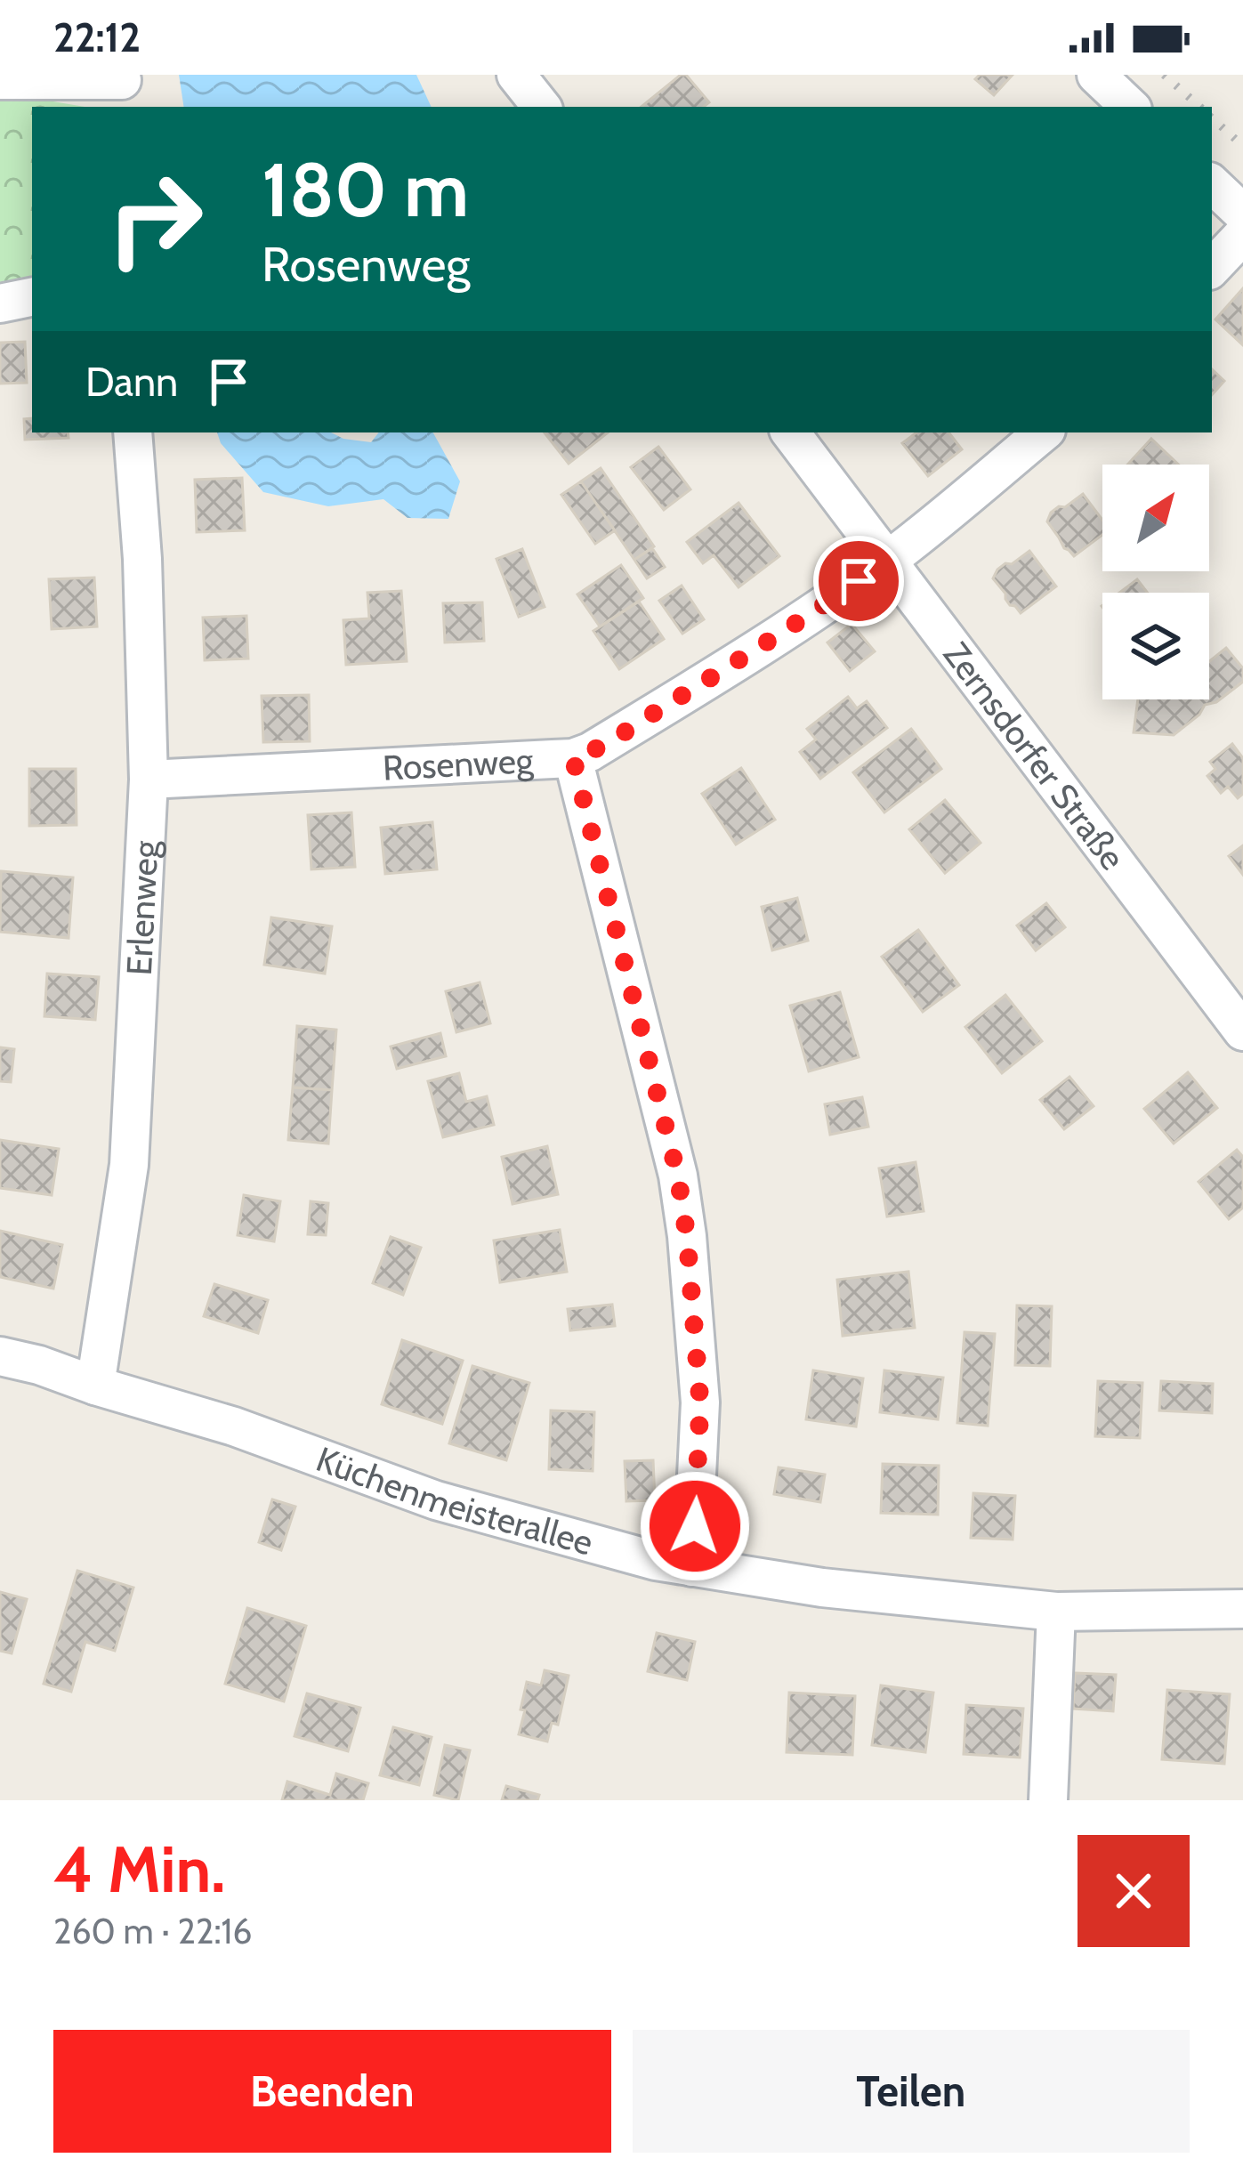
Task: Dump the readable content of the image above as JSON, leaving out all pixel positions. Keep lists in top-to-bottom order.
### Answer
{
  "streets": {
    "street": [
      "Zernsdorfer Straße",
      "Rosenweg",
      "Erlenweg",
      "Küchenmeisterallee"
    ]
  },
  "crossings": [
    ["Zernsdorfer Straße", "Rosenweg"],
    ["Rosenweg", "Erlenweg"],
    ["Erlenweg", "Küchenmeisterallee"]
  ],
  "north": "top right",
  "page": {
    "status": "22:12",
    "turn": ["180 m", "Rosenweg"],
    "then": "Dann",
    "heading": ["4 Min.", "260 m · 22:16"],
    "buttons": ["Beenden", "Teilen"]
  }
}
